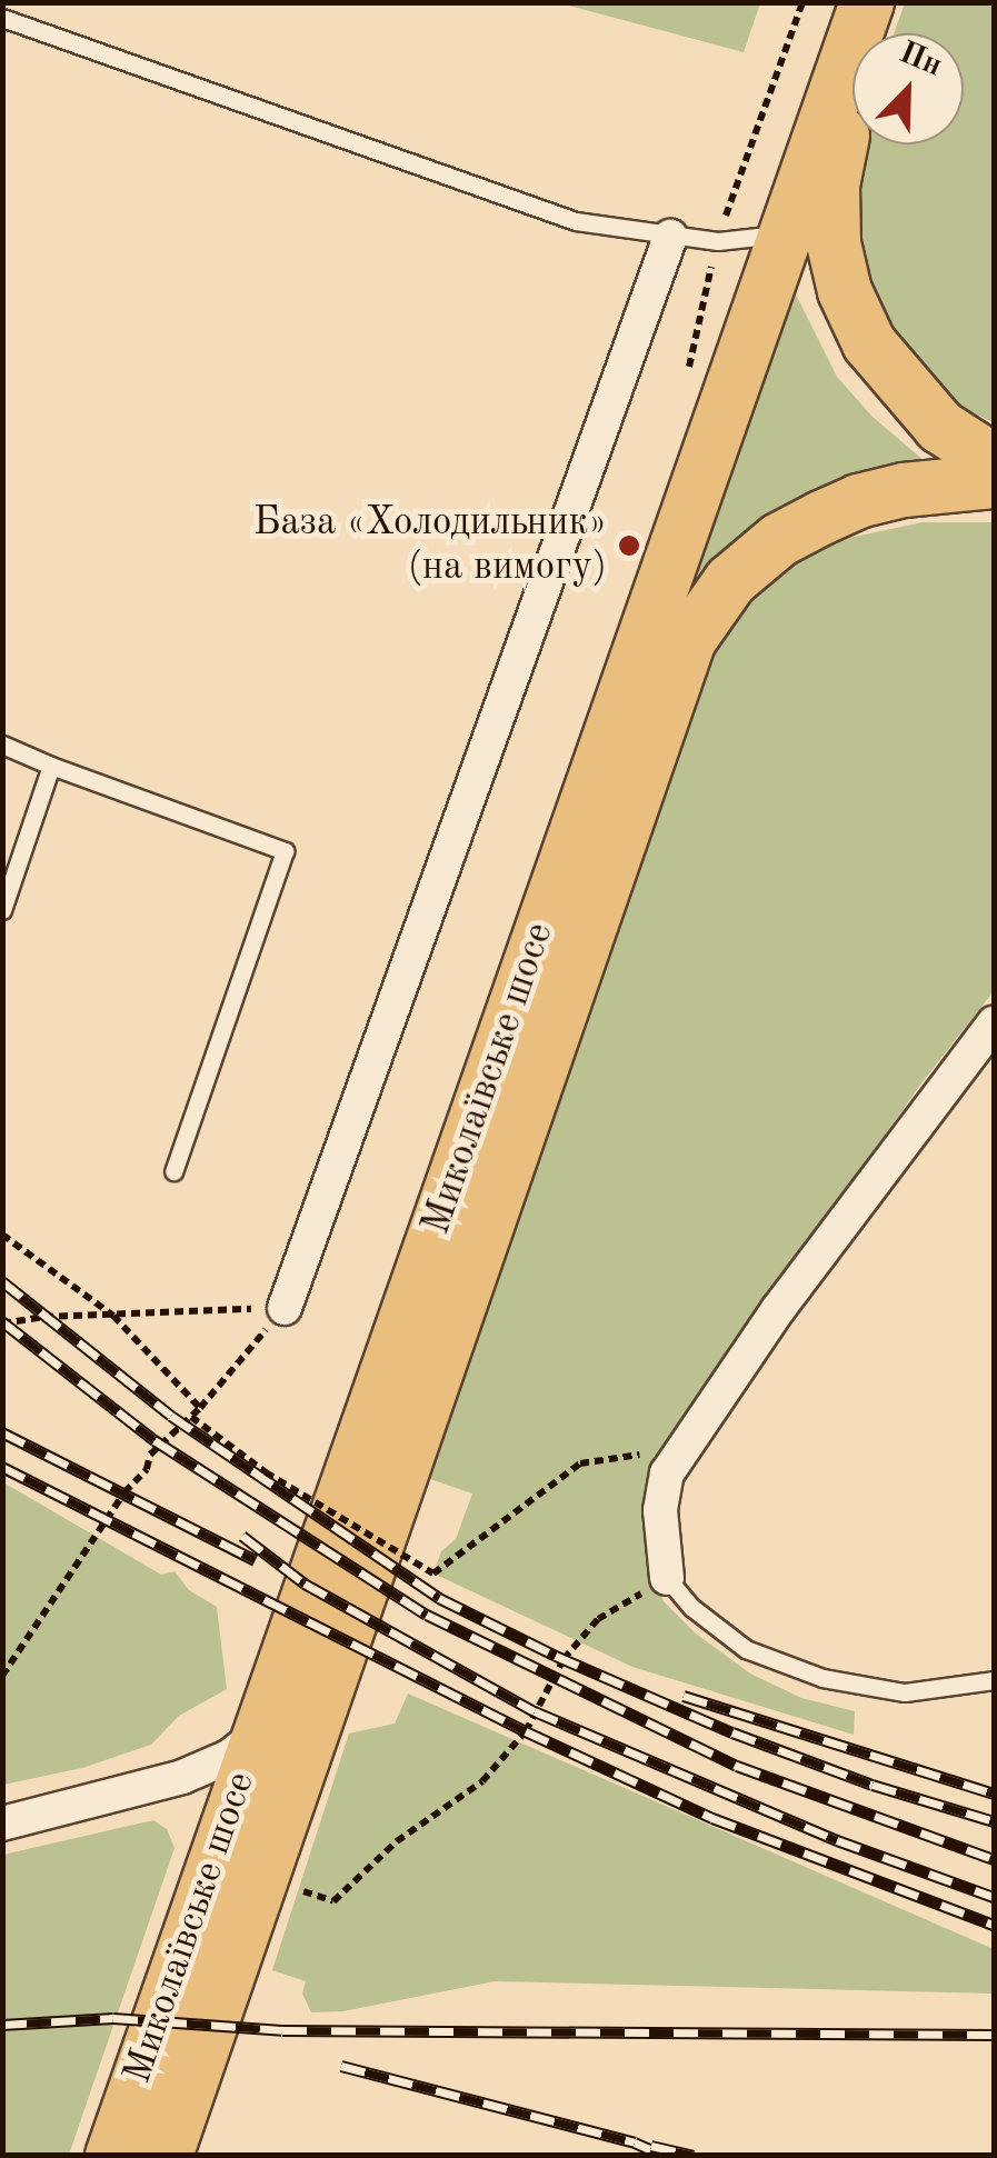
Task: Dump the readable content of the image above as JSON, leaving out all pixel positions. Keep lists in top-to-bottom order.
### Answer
{
  "streets": {
    "main road": ["Миколаївське шосе"]
  },
  "places": ["База «Холодильник» (на вимогу)"],
  "north": "top right"
}
